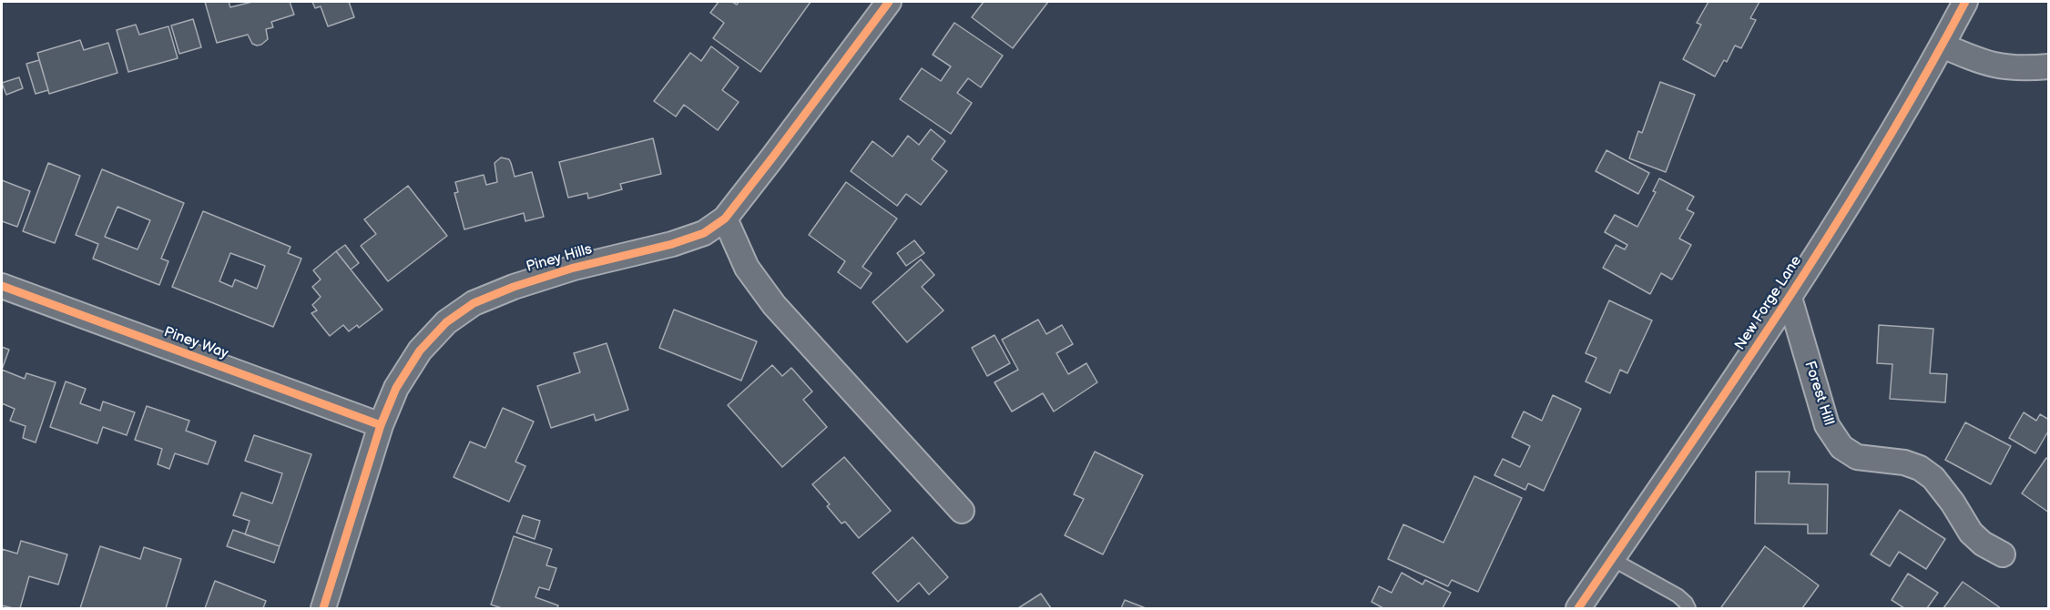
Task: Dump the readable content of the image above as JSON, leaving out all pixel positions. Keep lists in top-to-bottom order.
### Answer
{
  "streets": {
    "street": [
      "Piney Hills",
      "New Forge Lane",
      "Piney Way",
      "Forest Hill"
    ]
  },
  "crossings": [
    ["Piney Hills", "Piney Way"],
    ["New Forge Lane", "Forest Hill"]
  ]
}
